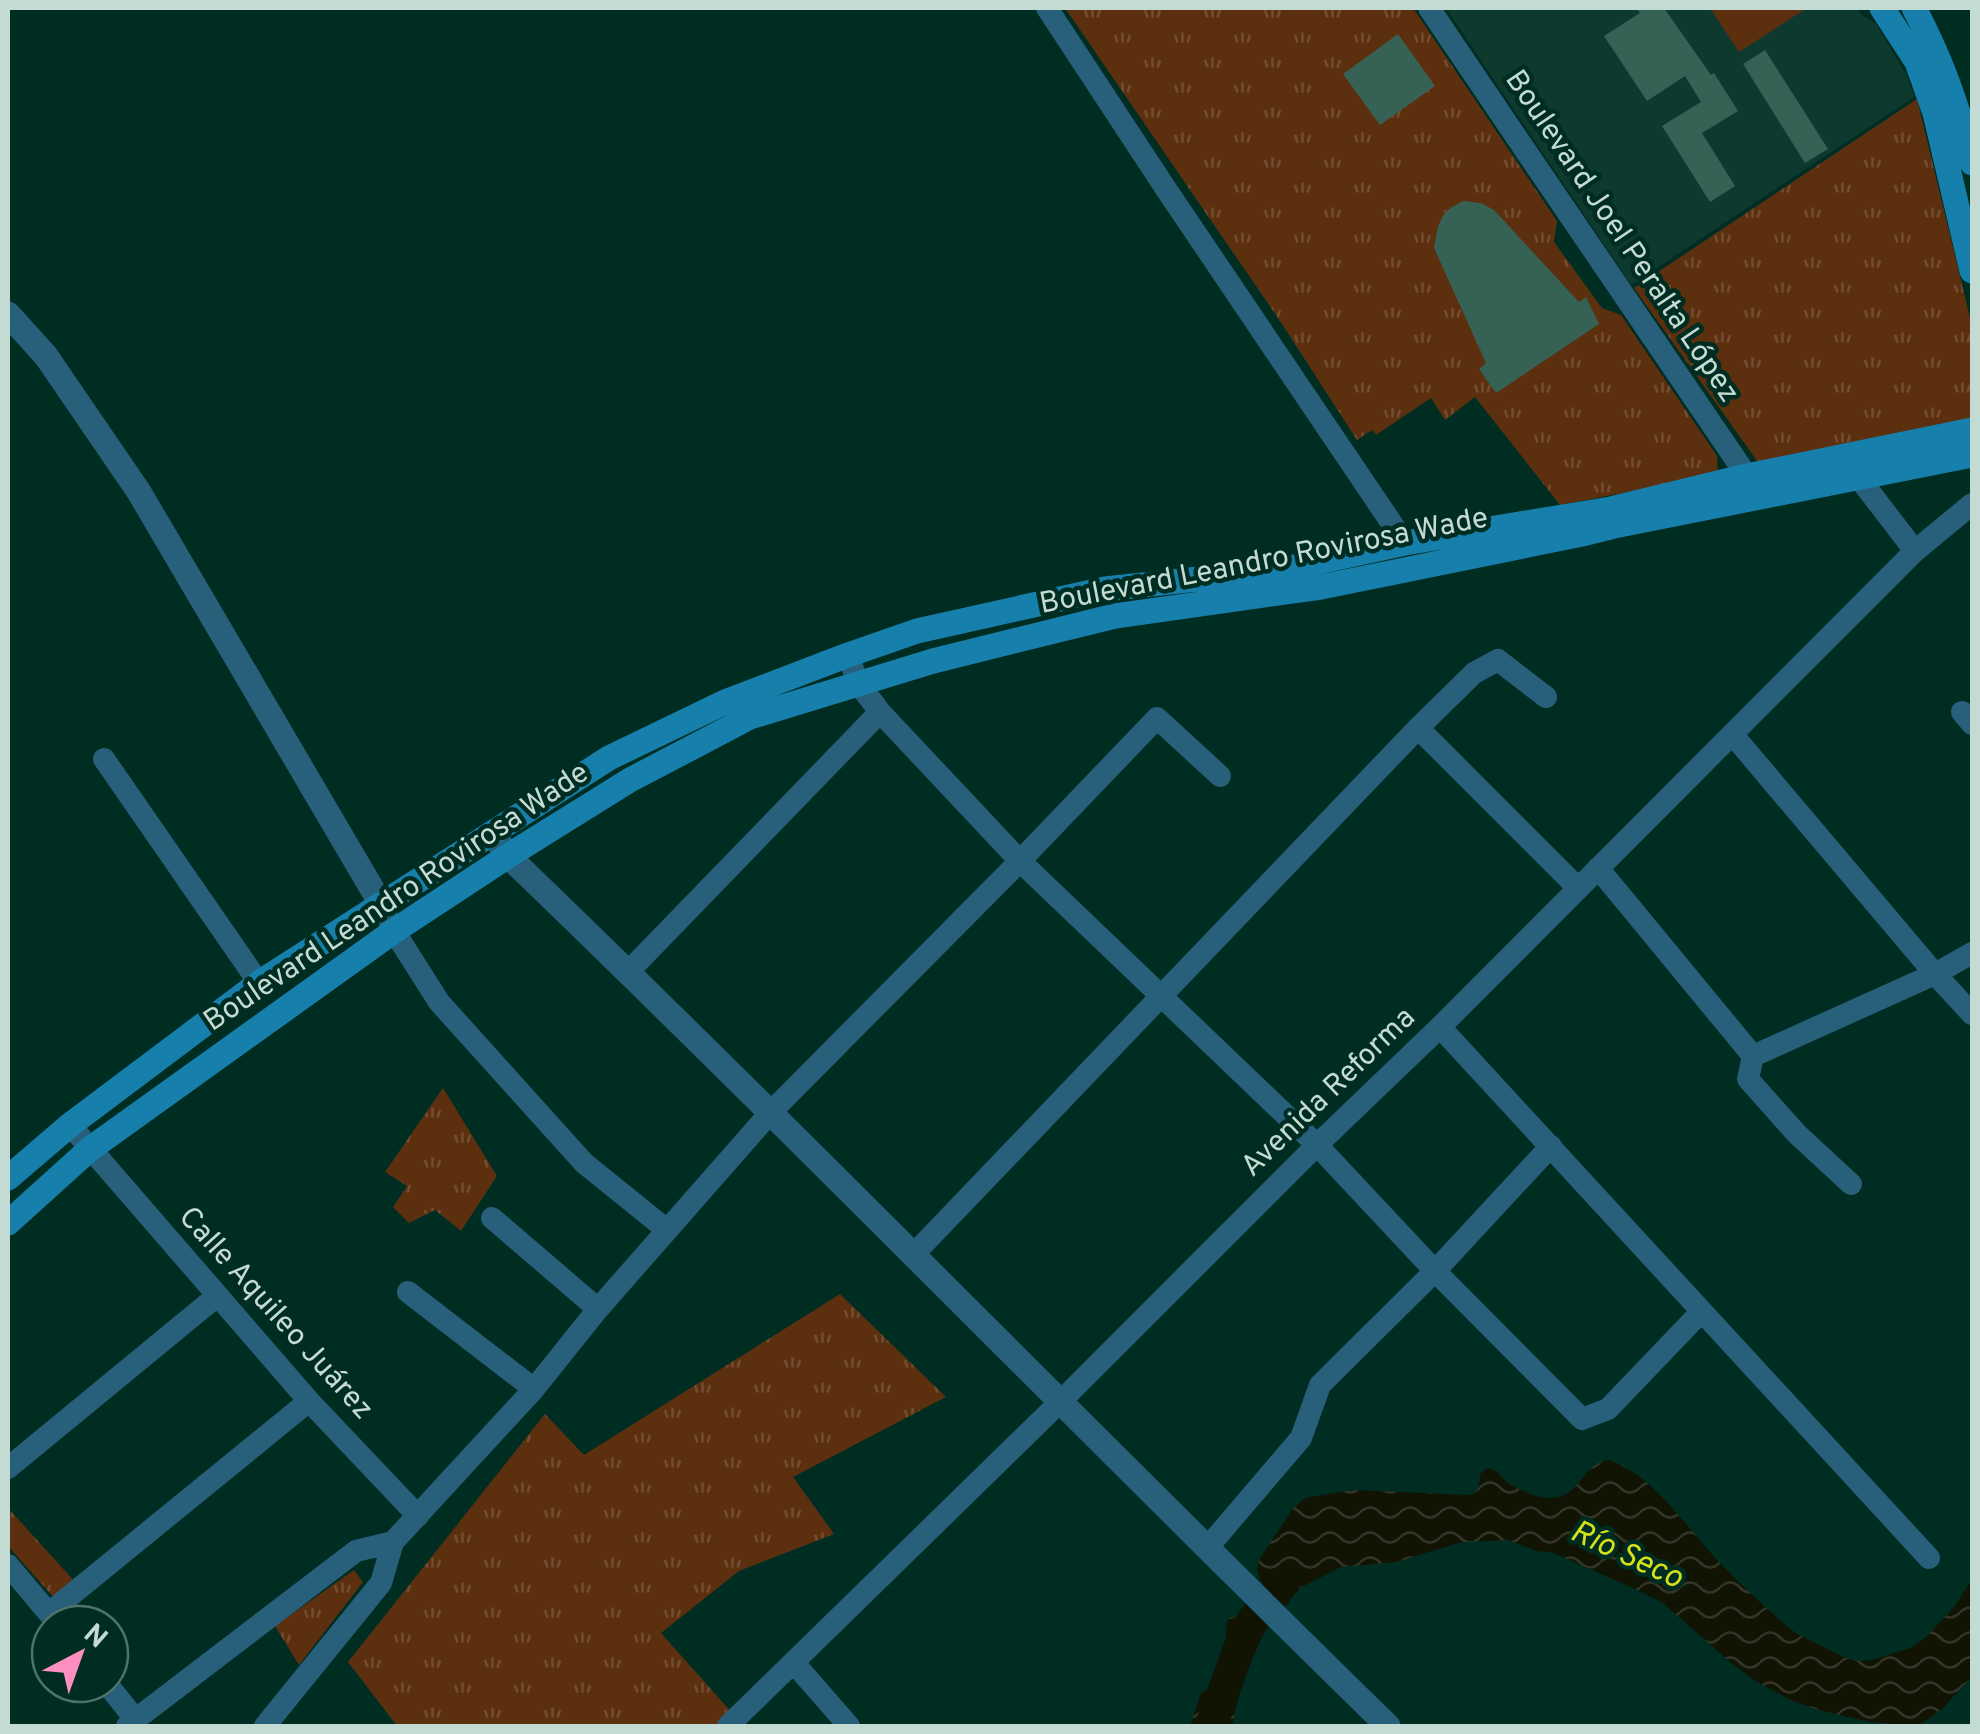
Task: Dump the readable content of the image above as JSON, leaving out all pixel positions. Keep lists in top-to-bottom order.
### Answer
{
  "streets": {
    "main road": ["Boulevard Leandro Rovirosa Wade"],
    "street": ["Boulevard Joel Peralta López", "Avenida Reforma", "Calle Aquileo Juárez"]
  },
  "crossings": [
    ["Boulevard Joel Peralta López", "Boulevard Leandro Rovirosa Wade"],
    ["Boulevard Leandro Rovirosa Wade", "Calle Aquileo Juárez"]
  ],
  "water": ["Río Seco"],
  "north": "top right"
}
